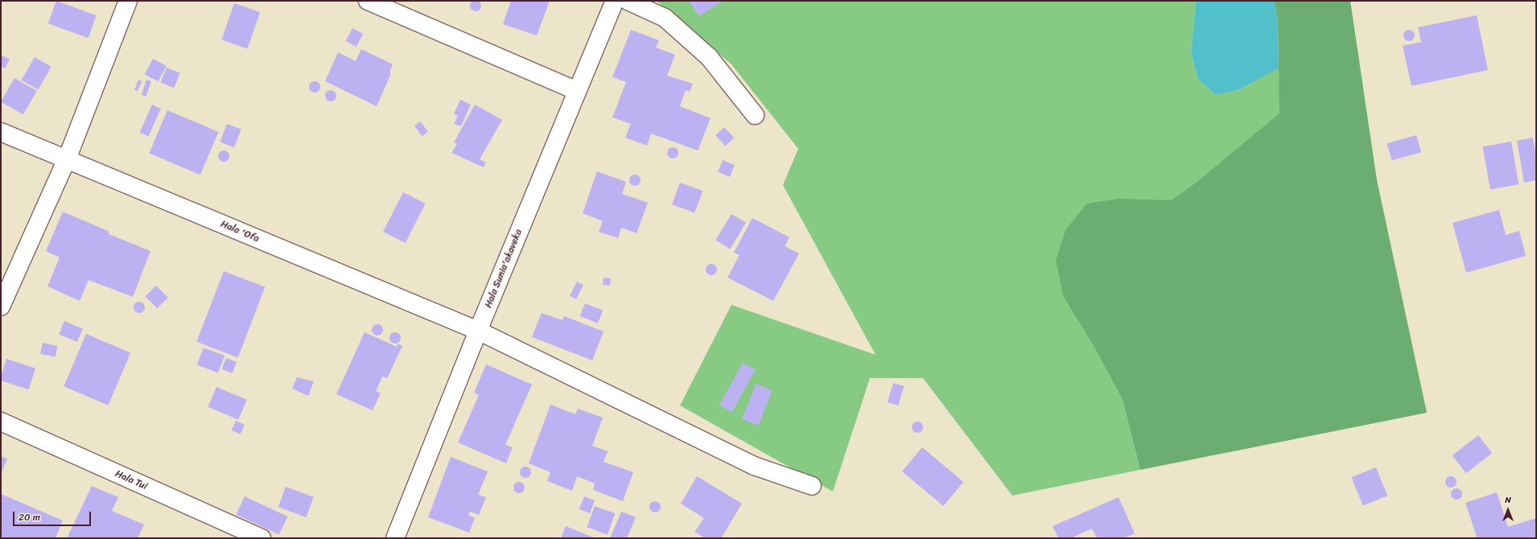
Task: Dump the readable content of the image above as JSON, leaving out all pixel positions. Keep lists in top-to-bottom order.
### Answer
{
  "streets": {
    "street": ["Hala 'Ofa", "Hala Sunia'akaveka", "Hala Tui"]
  },
  "crossings": [
    ["Hala 'Ofa", "Hala Sunia'akaveka"]
  ],
  "scale_bar": "20 m",
  "north": "top"
}
